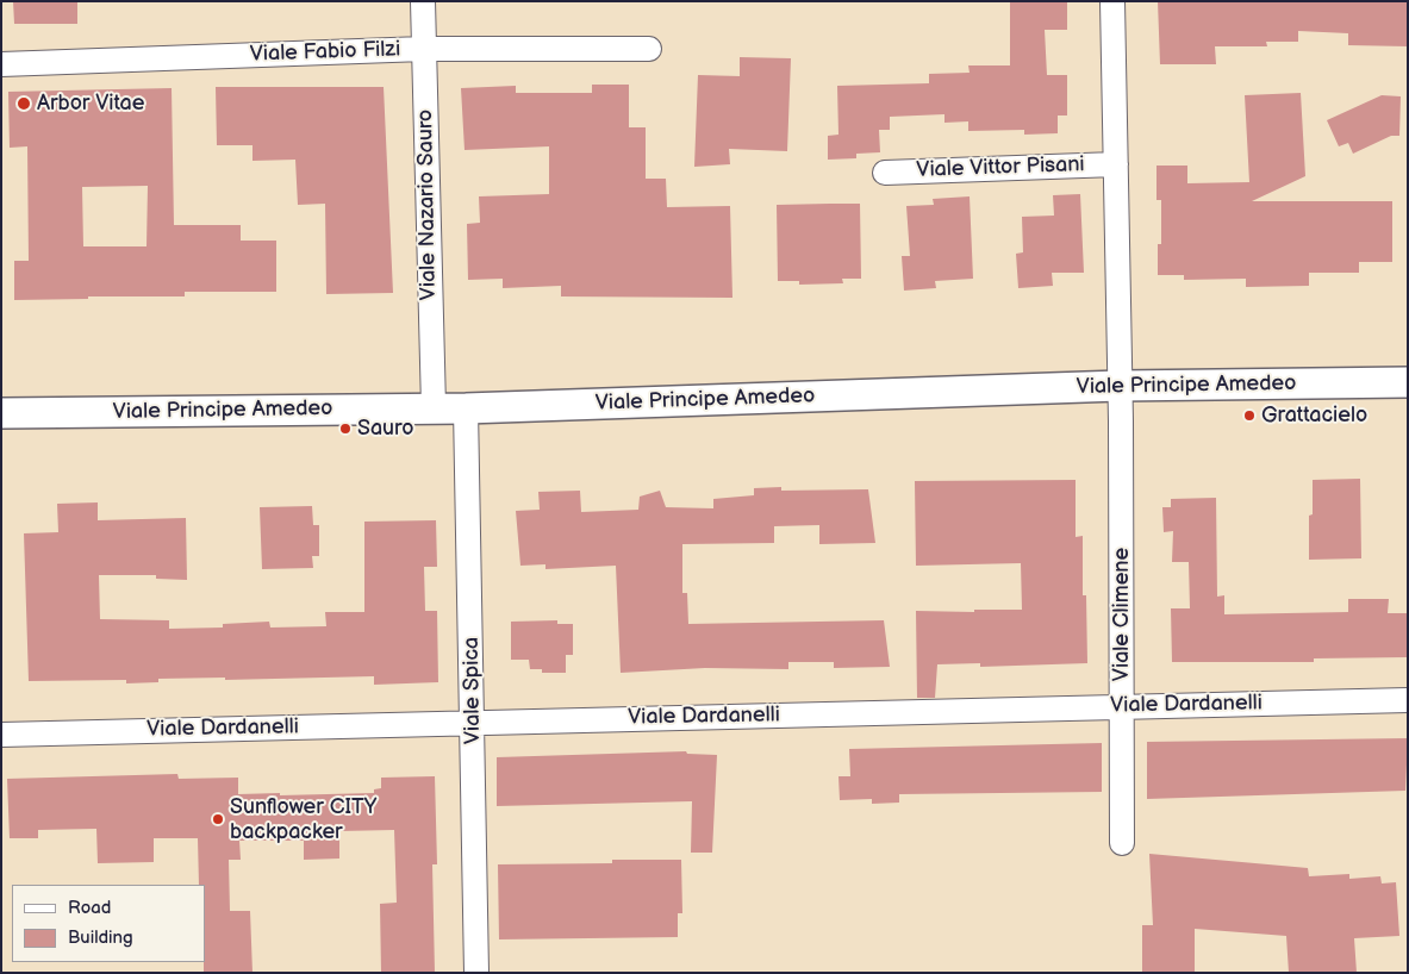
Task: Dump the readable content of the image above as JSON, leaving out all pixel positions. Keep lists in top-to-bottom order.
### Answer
{
  "streets": {
    "street": [
      "Viale Fabio Filzi",
      "Viale Vittor Pisani",
      "Viale Nazario Sauro",
      "Viale Principe Amedeo",
      "Viale Climene",
      "Viale Spica",
      "Viale Dardanelli"
    ]
  },
  "crossings": [
    ["Viale Fabio Filzi", "Viale Nazario Sauro"],
    ["Viale Vittor Pisani", "Viale Principe Amedeo"],
    ["Viale Vittor Pisani", "Viale Climene"],
    ["Viale Nazario Sauro", "Viale Principe Amedeo"],
    ["Viale Principe Amedeo", "Viale Climene"],
    ["Viale Principe Amedeo", "Viale Spica"],
    ["Viale Climene", "Viale Dardanelli"],
    ["Viale Spica", "Viale Dardanelli"]
  ],
  "places": [
    "Arbor Vitae",
    "Grattacielo",
    "Sauro",
    "Sunflower CITY backpacker"
  ],
  "legend": ["Road", "Building"]
}
